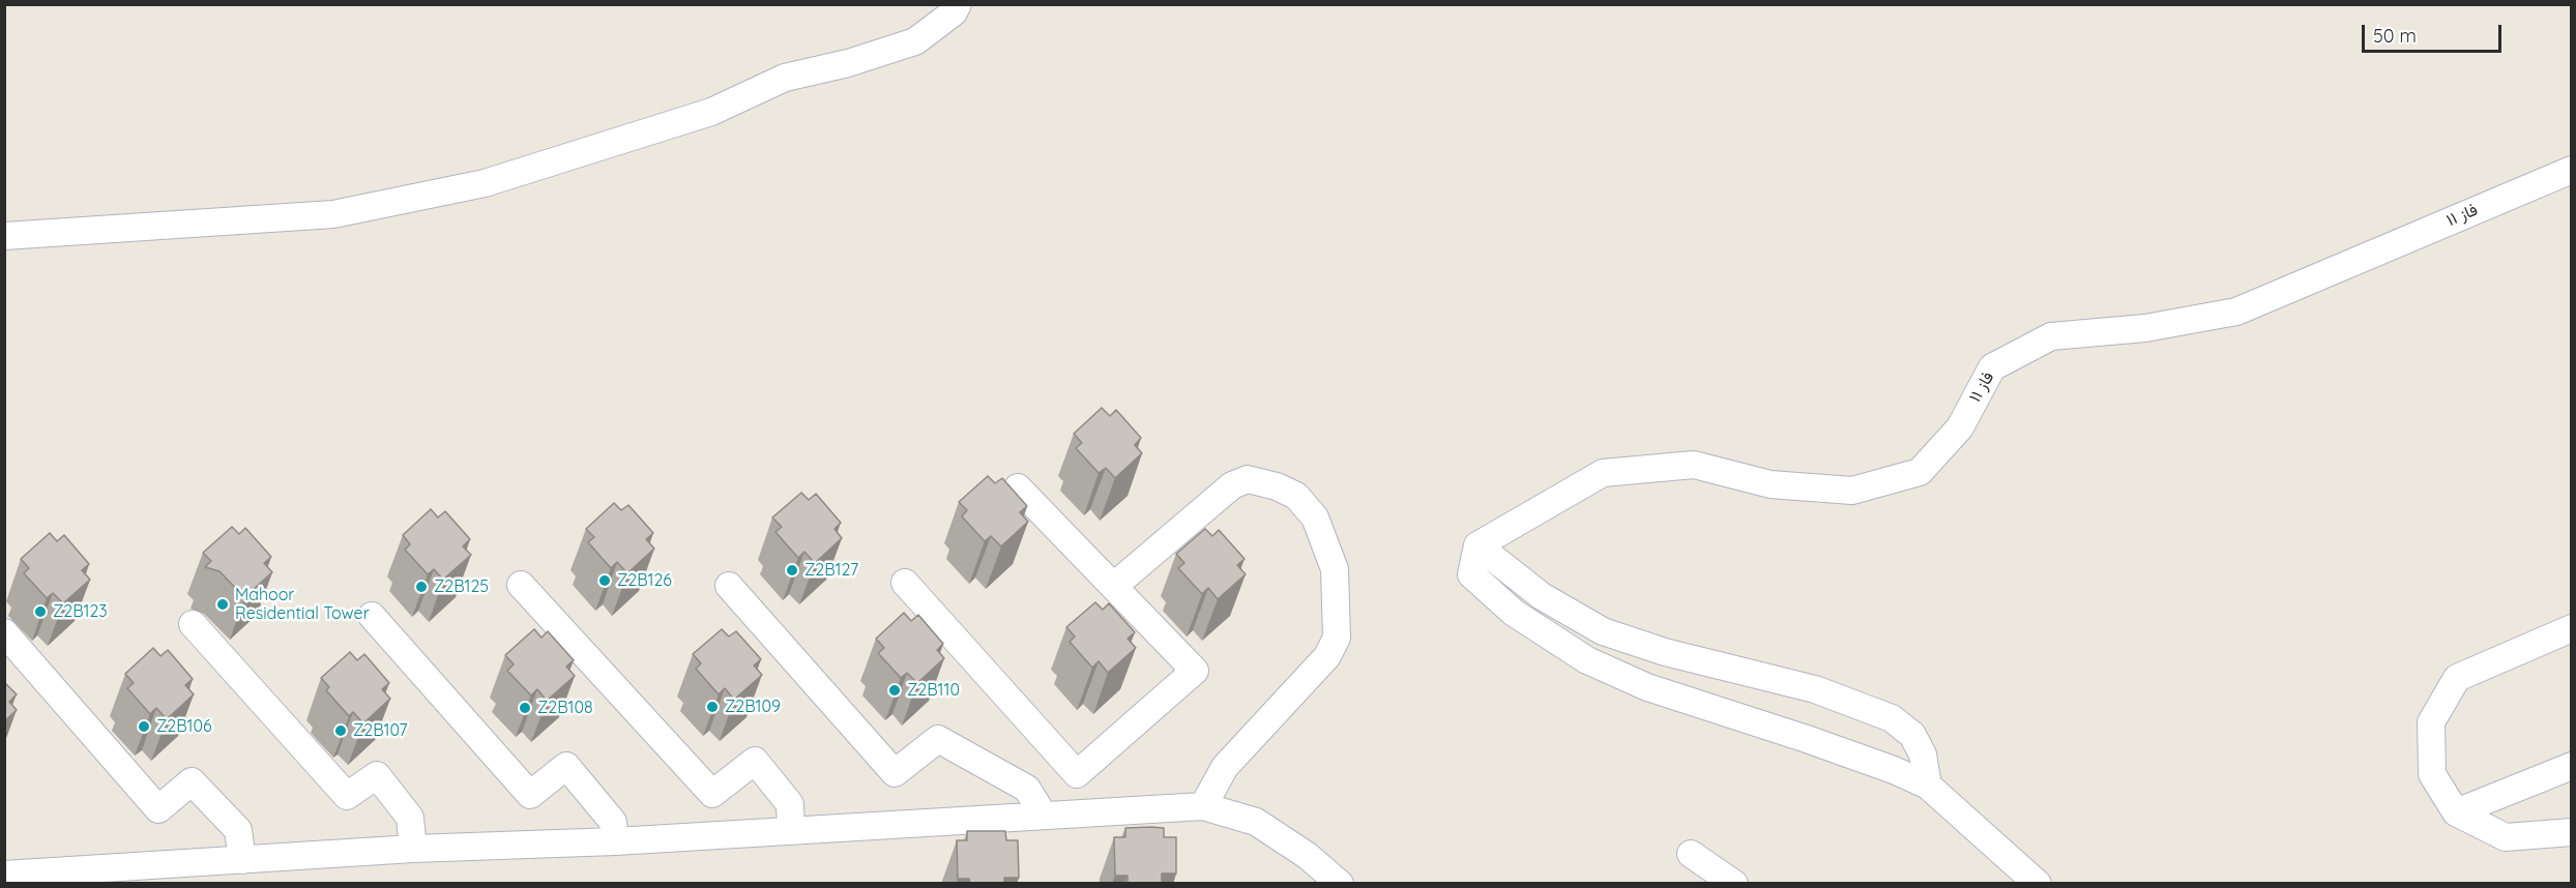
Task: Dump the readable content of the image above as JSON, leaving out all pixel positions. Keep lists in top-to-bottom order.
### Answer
{
  "streets": {
    "street": ["فاز ۱۱"]
  },
  "places": [
    "Z2B127",
    "Z2B126",
    "Z2B125",
    "Mahoor Residential Tower",
    "Z2B123",
    "Z2B110",
    "Z2B109",
    "Z2B108",
    "Z2B106",
    "Z2B107"
  ],
  "scale_bar": "50 m"
}
